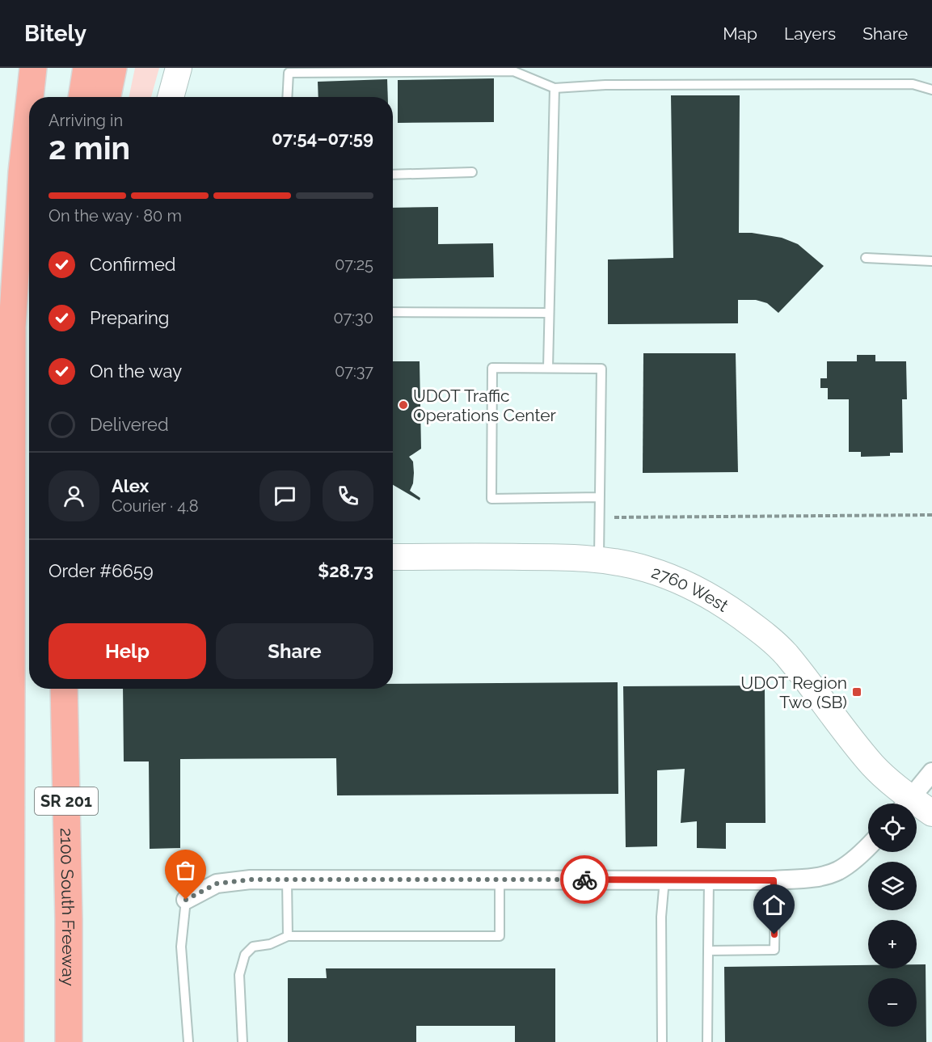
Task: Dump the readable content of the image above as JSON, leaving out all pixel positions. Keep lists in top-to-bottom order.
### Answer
{
  "streets": {
    "highway": ["SR 201", "2100 South Freeway"],
    "main road": ["2760 West"]
  },
  "places": {
    "other": ["UDOT Traffic Operations Center"],
    "transit": ["UDOT Region Two (SB)"]
  },
  "page": {
    "header": "Bitely",
    "nav": ["Map", "Layers", "Share"],
    "heading": ["2 min", "Arriving in", "07:54–07:59"],
    "panel": [
      "Alex",
      "Courier · 4.8",
      "Order #6659",
      "$28.73"
    ],
    "bar": "On the way · 80 m",
    "list": [
      ["Confirmed", "07:25"],
      ["Preparing", "07:30"],
      ["On the way", "07:37"],
      "Delivered"
    ],
    "buttons": ["Help", "Share"],
    "map_buttons": ["+", "−"]
  }
}
